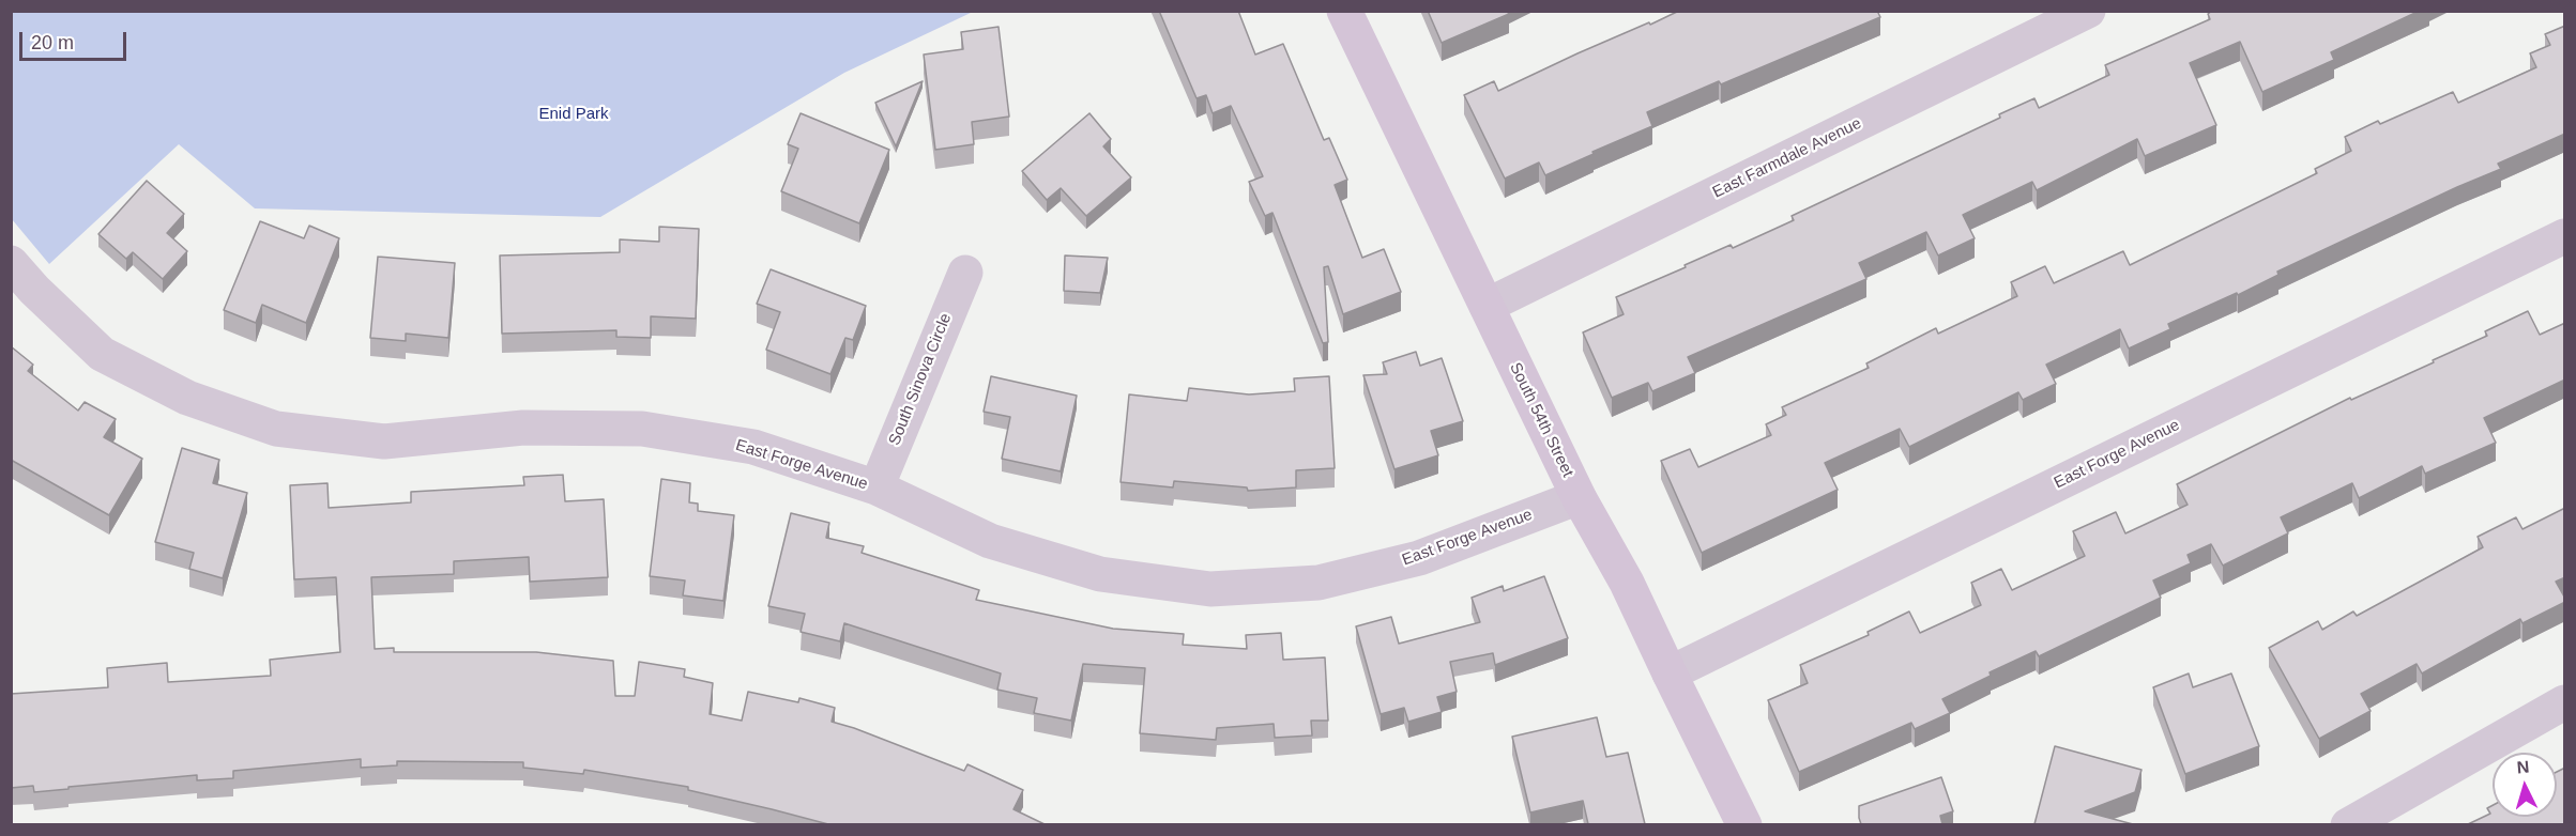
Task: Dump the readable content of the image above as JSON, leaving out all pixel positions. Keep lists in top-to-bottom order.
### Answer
{
  "streets": {
    "street": [
      "East Farmdale Avenue",
      "South Sinova Circle",
      "South 54th Street",
      "East Forge Avenue"
    ]
  },
  "crossings": [
    ["East Farmdale Avenue", "South 54th Street"],
    ["South Sinova Circle", "East Forge Avenue"],
    ["South 54th Street", "East Forge Avenue"]
  ],
  "parks": ["Enid Park"],
  "scale_bar": "20 m",
  "north": "top"
}
